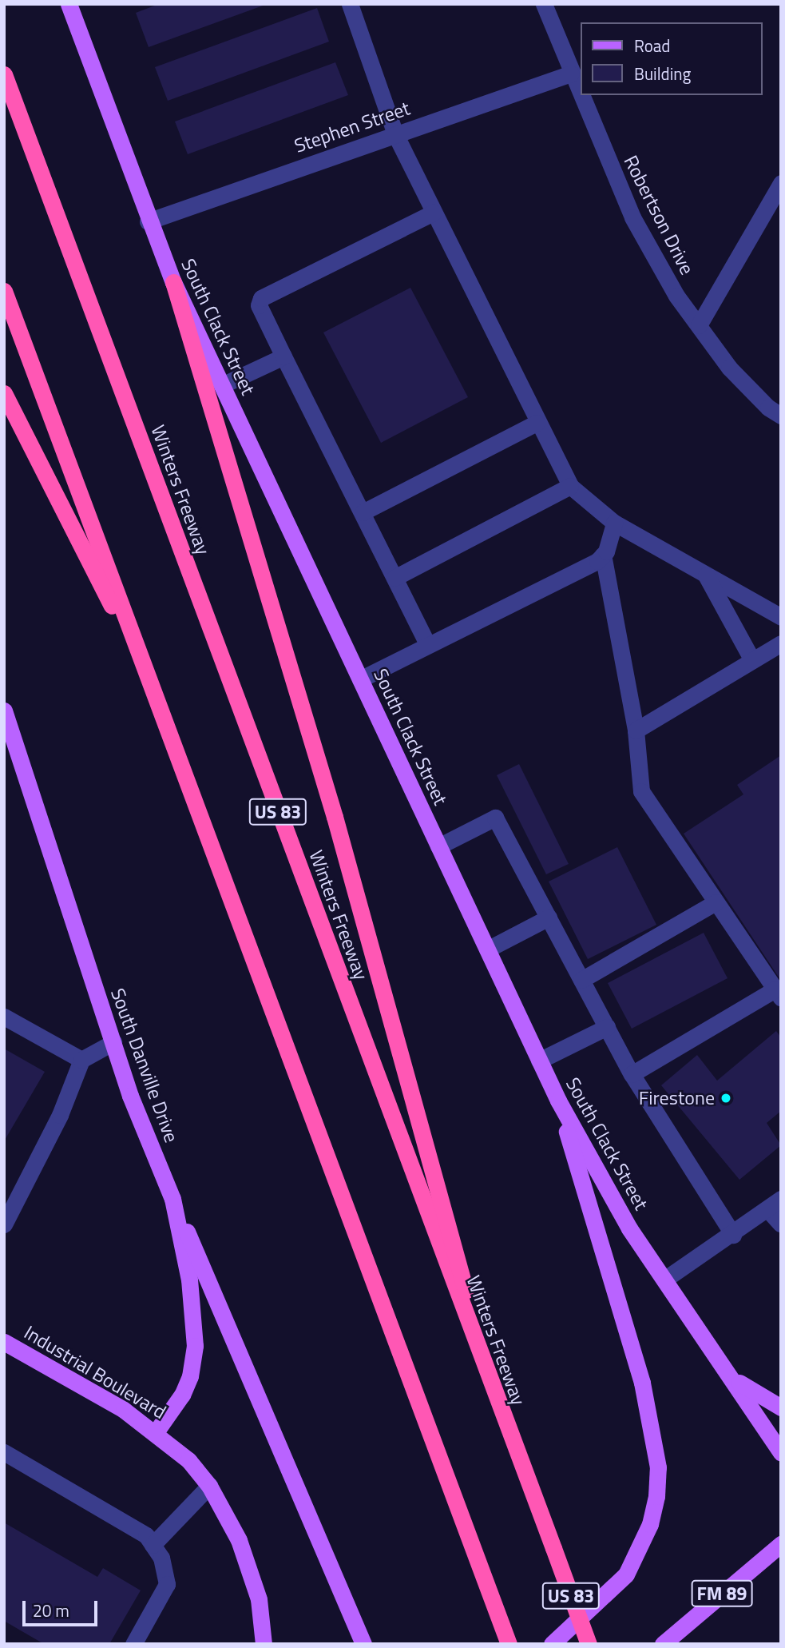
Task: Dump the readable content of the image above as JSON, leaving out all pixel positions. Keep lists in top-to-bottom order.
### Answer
{
  "streets": {
    "highway": ["Winters Freeway", "US 83"],
    "main road": [
      "South Clack Street",
      "South Danville Drive",
      "Industrial Boulevard",
      "FM 89"
    ],
    "street": ["Stephen Street", "Robertson Drive"]
  },
  "crossings": [
    ["Stephen Street", "Robertson Drive"],
    ["Stephen Street", "South Clack Street"],
    ["South Danville Drive", "Industrial Boulevard"]
  ],
  "places": ["Firestone"],
  "legend": ["Road", "Building"],
  "scale_bar": "20 m"
}
